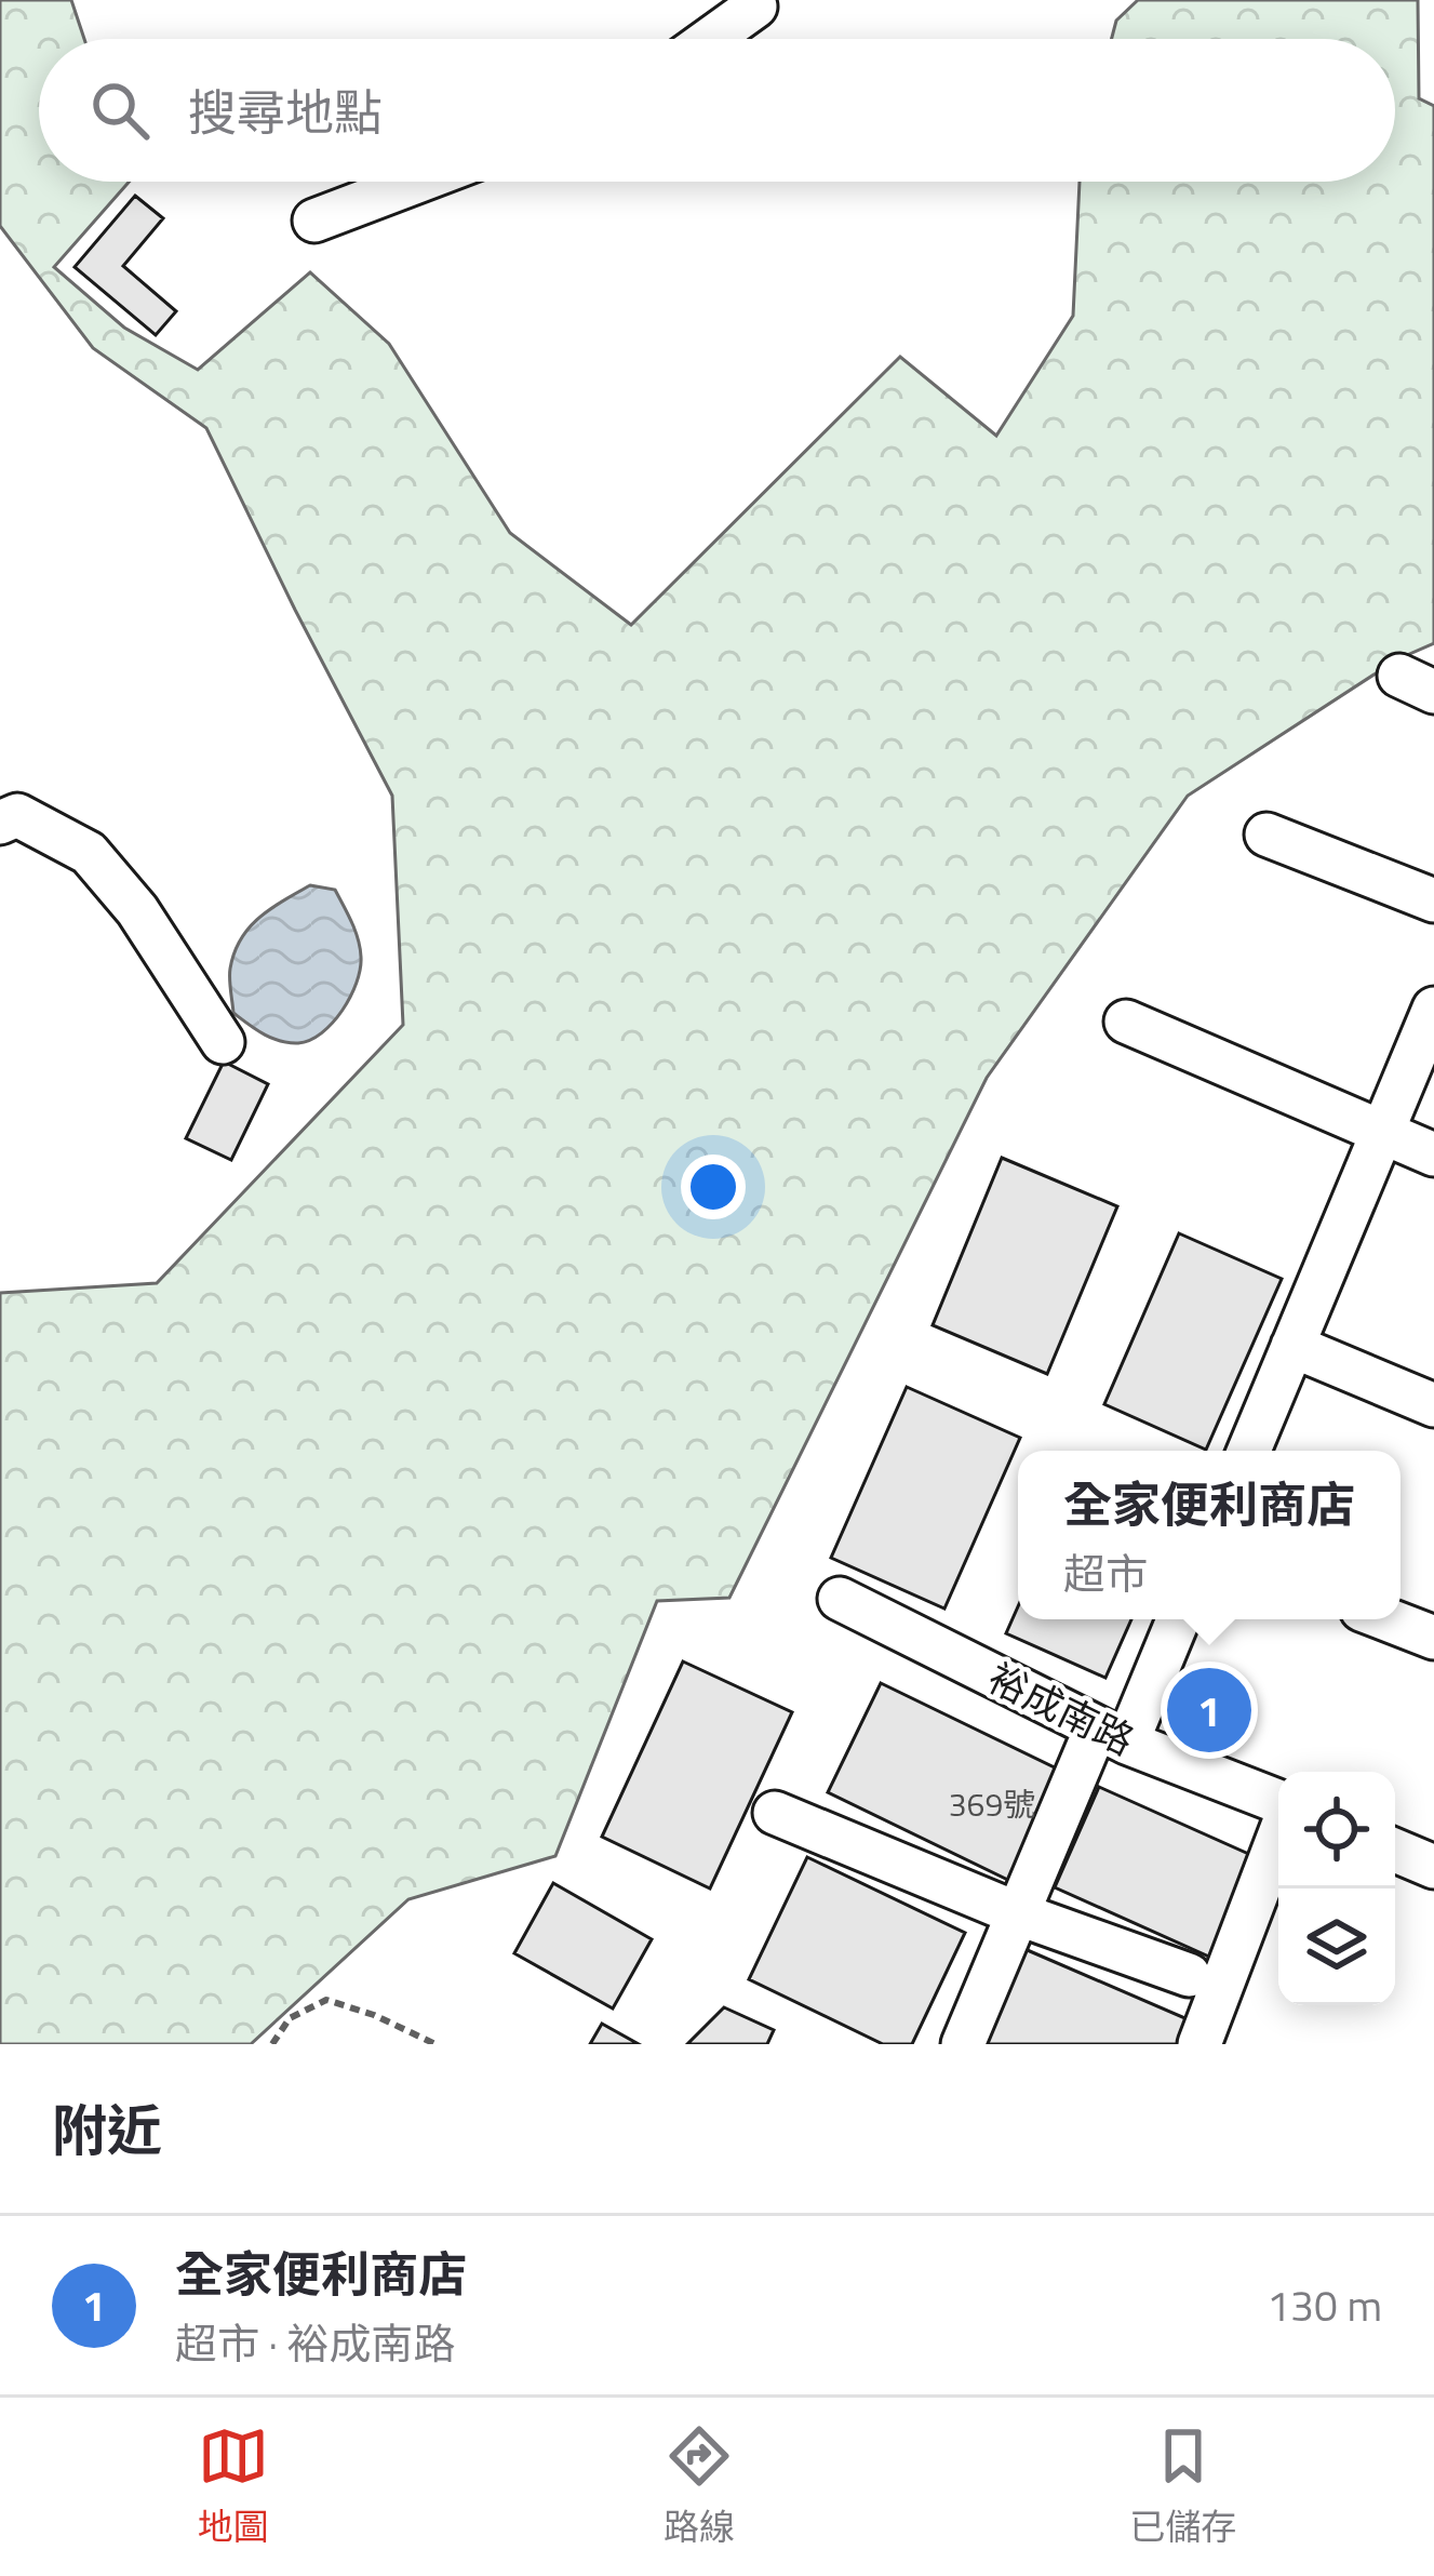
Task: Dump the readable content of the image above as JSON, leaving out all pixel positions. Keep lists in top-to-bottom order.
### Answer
{
  "streets": {
    "street": ["裕成南路"]
  },
  "house_numbers": ["369號"],
  "page": {
    "search": "搜尋地點",
    "popup": ["全家便利商店", "超市"],
    "pins": "1",
    "heading": "附近",
    "list": [
      {
        "mark": "1",
        "name": "全家便利商店",
        "note": "超市 · 裕成南路",
        "value": "130 m"
      }
    ],
    "nav": ["地圖", "路線", "已儲存"]
  }
}
